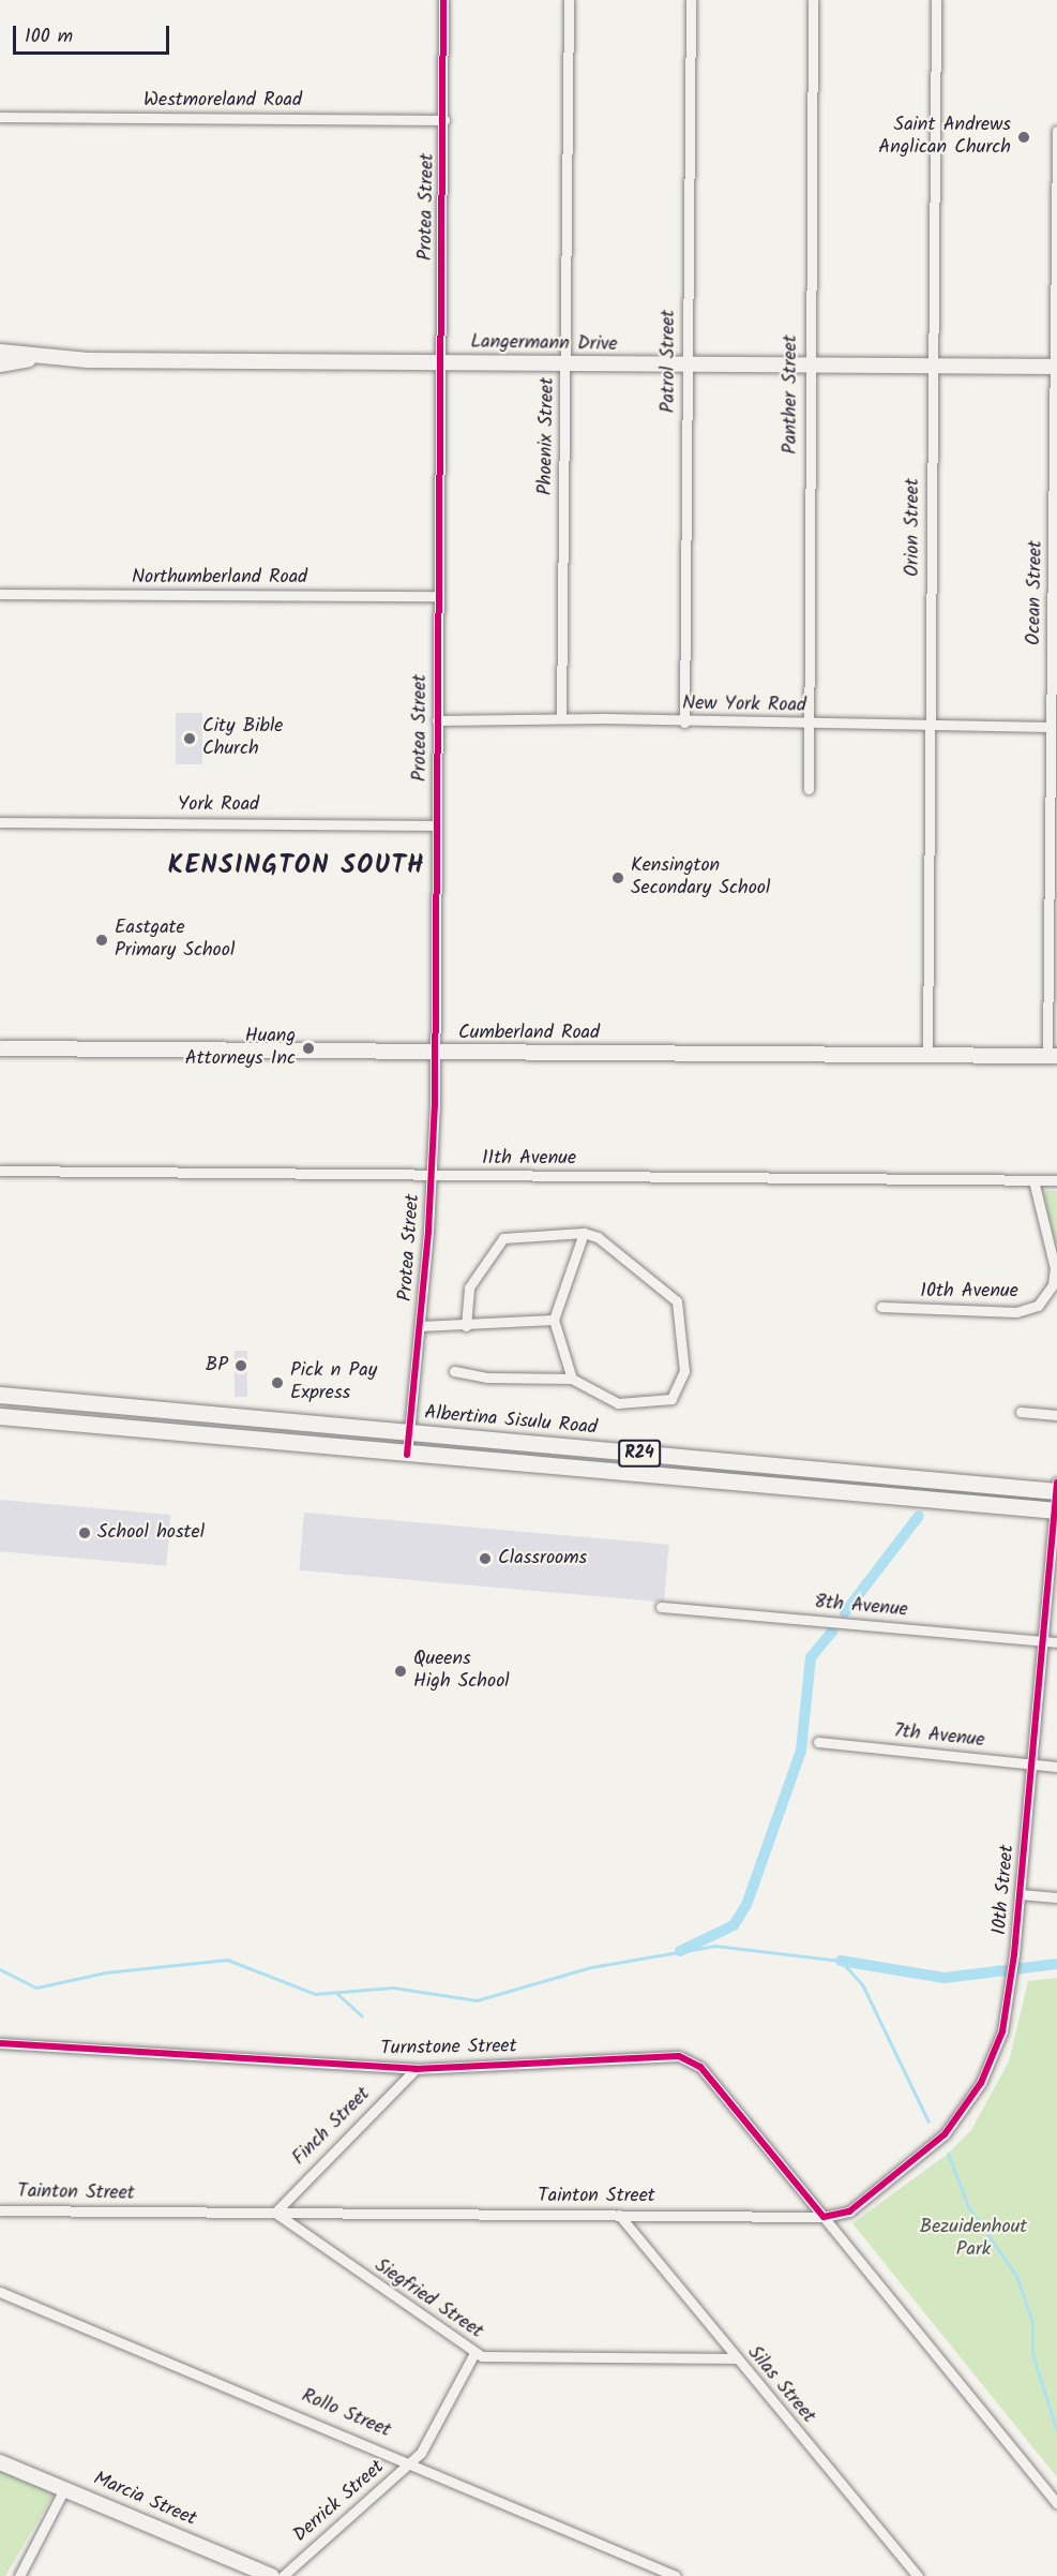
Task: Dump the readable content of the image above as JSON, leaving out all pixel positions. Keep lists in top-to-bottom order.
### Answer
{
  "streets": {
    "main road": [
      "Langermann Drive",
      "Cumberland Road",
      "Albertina Sisulu Road",
      "R24",
      "Marcia Street"
    ],
    "street": [
      "Westmoreland Road",
      "Protea Street",
      "Patrol Street",
      "Panther Street",
      "Phoenix Street",
      "Orion Street",
      "Northumberland Road",
      "Ocean Street",
      "New York Road",
      "York Road",
      "11th Avenue",
      "10th Avenue",
      "8th Avenue",
      "7th Avenue",
      "10th Street",
      "Turnstone Street",
      "Finch Street",
      "Tainton Street",
      "Siegfried Street",
      "Silas Street",
      "Rollo Street",
      "Derrick Street"
    ]
  },
  "crossings": [
    ["Westmoreland Road", "Protea Street"],
    ["Protea Street", "Langermann Drive"],
    ["Protea Street", "Northumberland Road"],
    ["Protea Street", "New York Road"],
    ["Protea Street", "York Road"],
    ["Protea Street", "Cumberland Road"],
    ["Protea Street", "11th Avenue"],
    ["Protea Street", "Albertina Sisulu Road"],
    ["Protea Street", "R24"],
    ["Langermann Drive", "Patrol Street"],
    ["Langermann Drive", "Panther Street"],
    ["Langermann Drive", "Phoenix Street"],
    ["Langermann Drive", "Orion Street"],
    ["Langermann Drive", "Ocean Street"],
    ["Patrol Street", "New York Road"],
    ["Panther Street", "New York Road"],
    ["Phoenix Street", "New York Road"],
    ["Orion Street", "New York Road"],
    ["Orion Street", "Cumberland Road"],
    ["Ocean Street", "New York Road"],
    ["Ocean Street", "Cumberland Road"],
    ["11th Avenue", "10th Avenue"],
    ["Albertina Sisulu Road", "10th Street"],
    ["R24", "10th Street"],
    ["8th Avenue", "10th Street"],
    ["7th Avenue", "10th Street"],
    ["10th Street", "Turnstone Street"],
    ["10th Street", "Tainton Street"],
    ["Turnstone Street", "Finch Street"],
    ["Turnstone Street", "Tainton Street"],
    ["Finch Street", "Tainton Street"],
    ["Finch Street", "Siegfried Street"],
    ["Tainton Street", "Siegfried Street"],
    ["Tainton Street", "Silas Street"],
    ["Siegfried Street", "Silas Street"],
    ["Siegfried Street", "Derrick Street"],
    ["Rollo Street", "Derrick Street"]
  ],
  "districts": ["KENSINGTON SOUTH"],
  "parks": ["Bezuidenhout Park"],
  "places": [
    "Saint Andrews Anglican Church",
    "City Bible Church",
    "Kensington Secondary School",
    "Eastgate Primary School",
    "Huang Attorneys Inc",
    "BP",
    "Pick n Pay Express",
    "School hostel",
    "Classrooms",
    "Queens High School"
  ],
  "scale_bar": "100 m"
}
